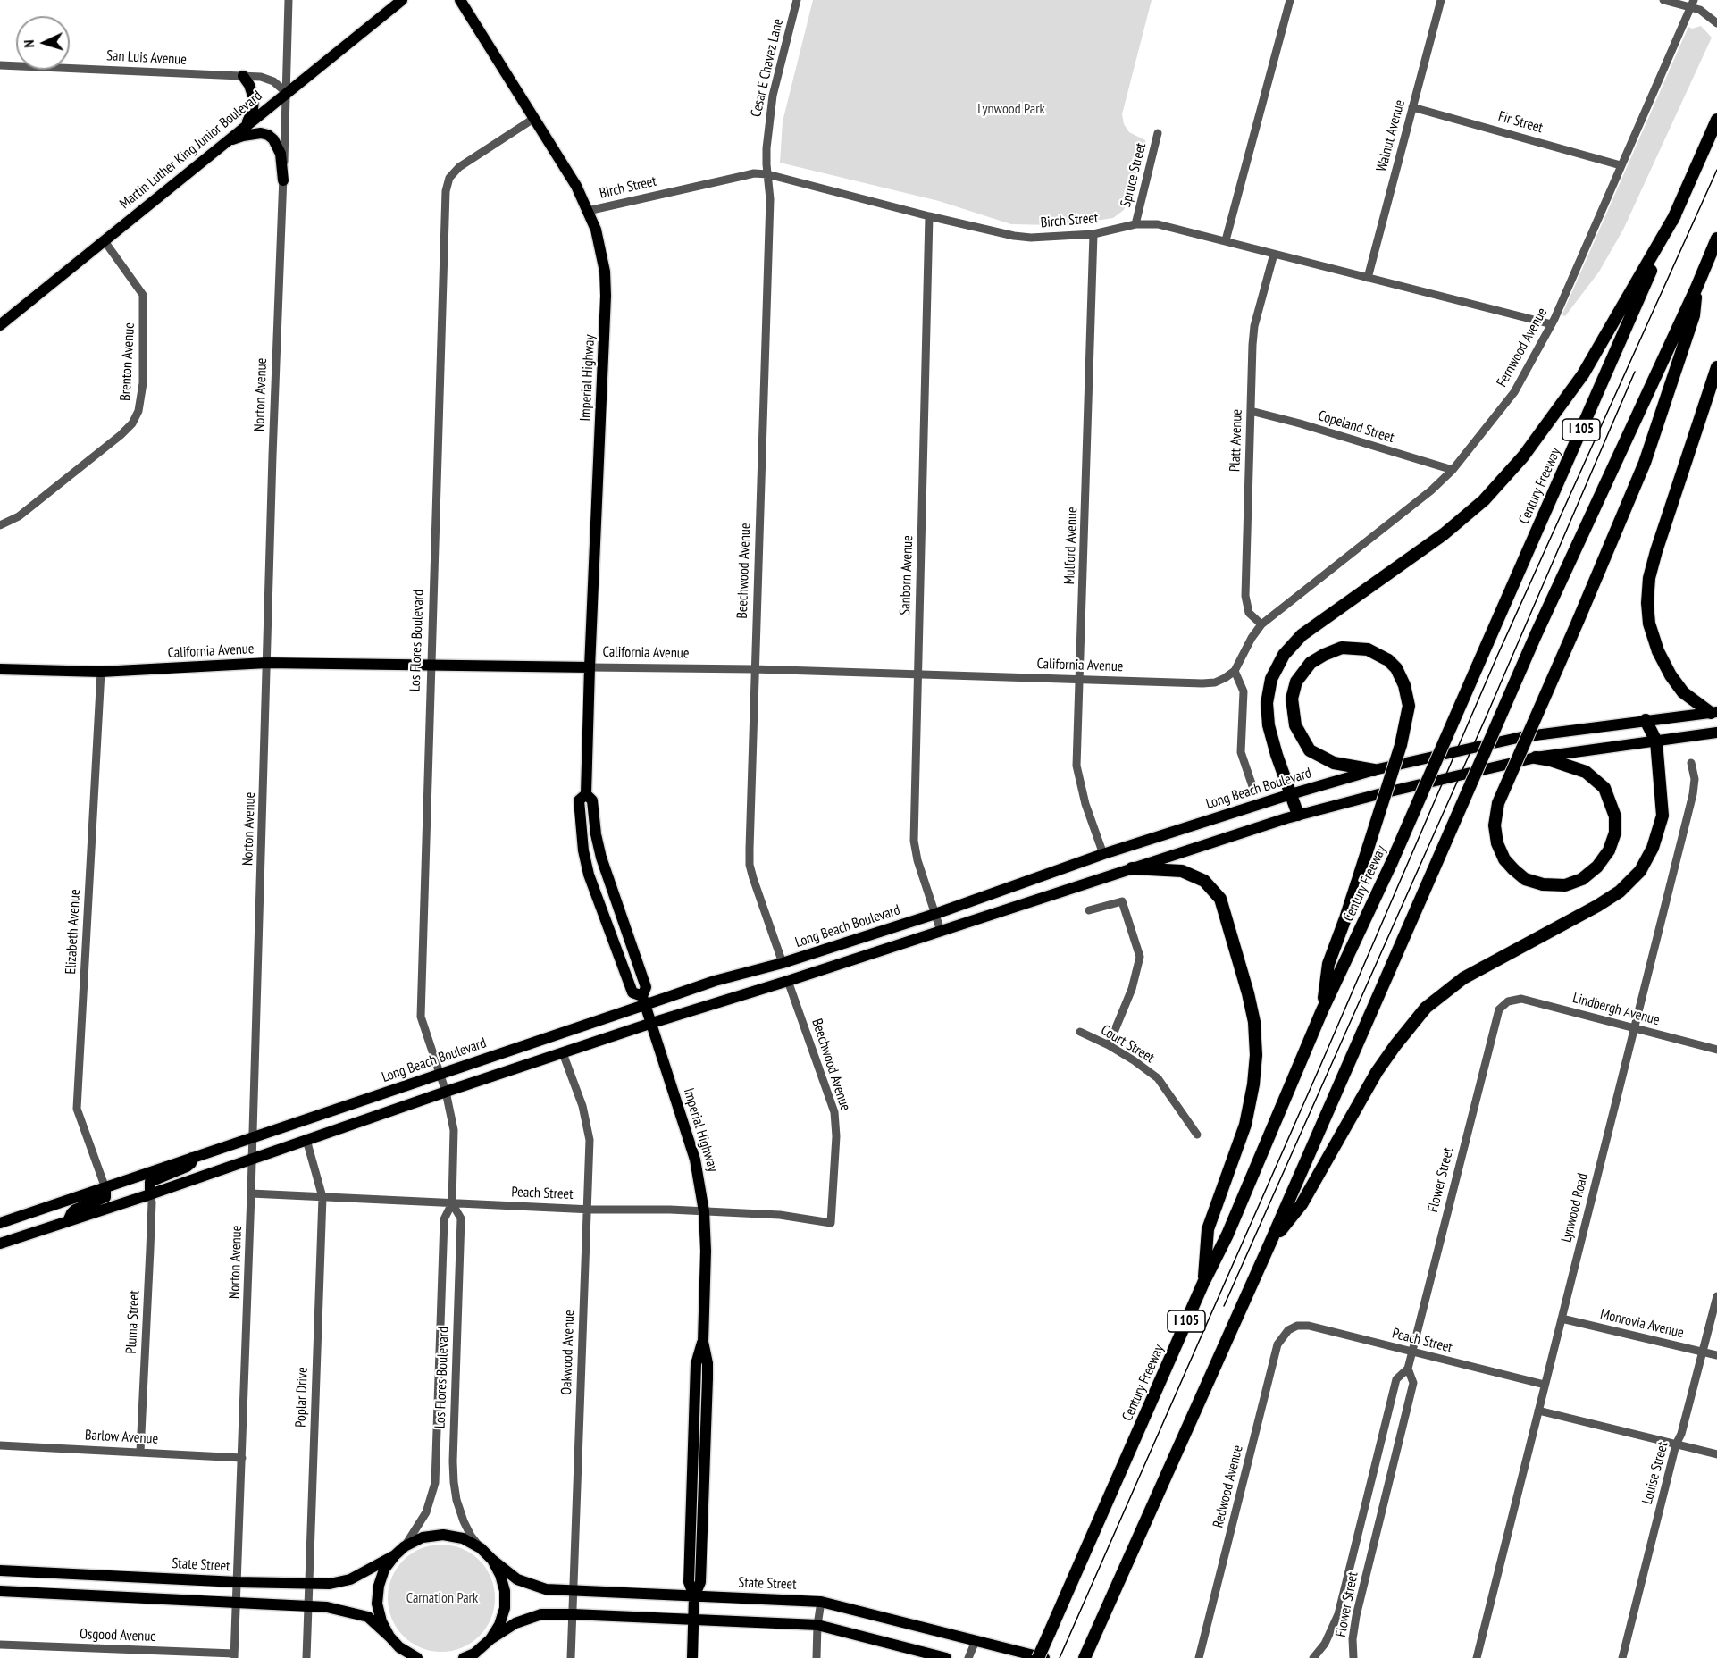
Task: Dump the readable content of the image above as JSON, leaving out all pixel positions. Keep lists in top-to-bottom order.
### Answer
{
  "streets": {
    "highway": ["I 105", "Century Freeway"],
    "main road": [
      "Martin Luther King Junior Boulevard",
      "Imperial Highway",
      "California Avenue",
      "Long Beach Boulevard",
      "State Street"
    ],
    "street": [
      "San Luis Avenue",
      "Cesar E Chavez Lane",
      "Fir Street",
      "Walnut Avenue",
      "Spruce Street",
      "Birch Street",
      "Fernwood Avenue",
      "Brenton Avenue",
      "Norton Avenue",
      "Copeland Street",
      "Platt Avenue",
      "Mulford Avenue",
      "Beechwood Avenue",
      "Sanborn Avenue",
      "Los Flores Boulevard",
      "Elizabeth Avenue",
      "Lindbergh Avenue",
      "Court Street",
      "Flower Street",
      "Peach Street",
      "Lynwood Road",
      "Pluma Street",
      "Monrovia Avenue",
      "Oakwood Avenue",
      "Poplar Drive",
      "Barlow Avenue",
      "Louise Street",
      "Redwood Avenue",
      "Osgood Avenue"
    ]
  },
  "crossings": [
    ["San Luis Avenue", "Martin Luther King Junior Boulevard"],
    ["San Luis Avenue", "Norton Avenue"],
    ["Cesar E Chavez Lane", "Birch Street"],
    ["Cesar E Chavez Lane", "Beechwood Avenue"],
    ["Fir Street", "Walnut Avenue"],
    ["Fir Street", "Fernwood Avenue"],
    ["Walnut Avenue", "Birch Street"],
    ["Martin Luther King Junior Boulevard", "Brenton Avenue"],
    ["Martin Luther King Junior Boulevard", "Norton Avenue"],
    ["Spruce Street", "Birch Street"],
    ["Birch Street", "Fernwood Avenue"],
    ["Birch Street", "Imperial Highway"],
    ["Birch Street", "Platt Avenue"],
    ["Birch Street", "Mulford Avenue"],
    ["Birch Street", "Beechwood Avenue"],
    ["Birch Street", "Sanborn Avenue"],
    ["Fernwood Avenue", "Copeland Street"],
    ["Fernwood Avenue", "Platt Avenue"],
    ["Imperial Highway", "Los Flores Boulevard"],
    ["Imperial Highway", "California Avenue"],
    ["Imperial Highway", "Long Beach Boulevard"],
    ["Imperial Highway", "Peach Street"],
    ["Imperial Highway", "State Street"],
    ["Norton Avenue", "California Avenue"],
    ["Norton Avenue", "Long Beach Boulevard"],
    ["Norton Avenue", "Peach Street"],
    ["Norton Avenue", "Barlow Avenue"],
    ["Norton Avenue", "State Street"],
    ["Norton Avenue", "Osgood Avenue"],
    ["Copeland Street", "Platt Avenue"],
    ["Mulford Avenue", "California Avenue"],
    ["Mulford Avenue", "Long Beach Boulevard"],
    ["Beechwood Avenue", "California Avenue"],
    ["Beechwood Avenue", "Long Beach Boulevard"],
    ["Beechwood Avenue", "Peach Street"],
    ["Sanborn Avenue", "California Avenue"],
    ["Sanborn Avenue", "Long Beach Boulevard"],
    ["Los Flores Boulevard", "California Avenue"],
    ["Los Flores Boulevard", "Long Beach Boulevard"],
    ["Los Flores Boulevard", "Peach Street"],
    ["California Avenue", "Elizabeth Avenue"],
    ["Long Beach Boulevard", "Elizabeth Avenue"],
    ["Lindbergh Avenue", "Flower Street"],
    ["Lindbergh Avenue", "Lynwood Road"],
    ["Flower Street", "Peach Street"],
    ["Peach Street", "Lynwood Road"],
    ["Peach Street", "Oakwood Avenue"],
    ["Peach Street", "Poplar Drive"],
    ["Peach Street", "Redwood Avenue"],
    ["Lynwood Road", "Monrovia Avenue"],
    ["Pluma Street", "Barlow Avenue"],
    ["Monrovia Avenue", "Louise Street"],
    ["Oakwood Avenue", "State Street"],
    ["Poplar Drive", "State Street"]
  ],
  "parks": ["Lynwood Park", "Carnation Park"],
  "north": "left"
}
